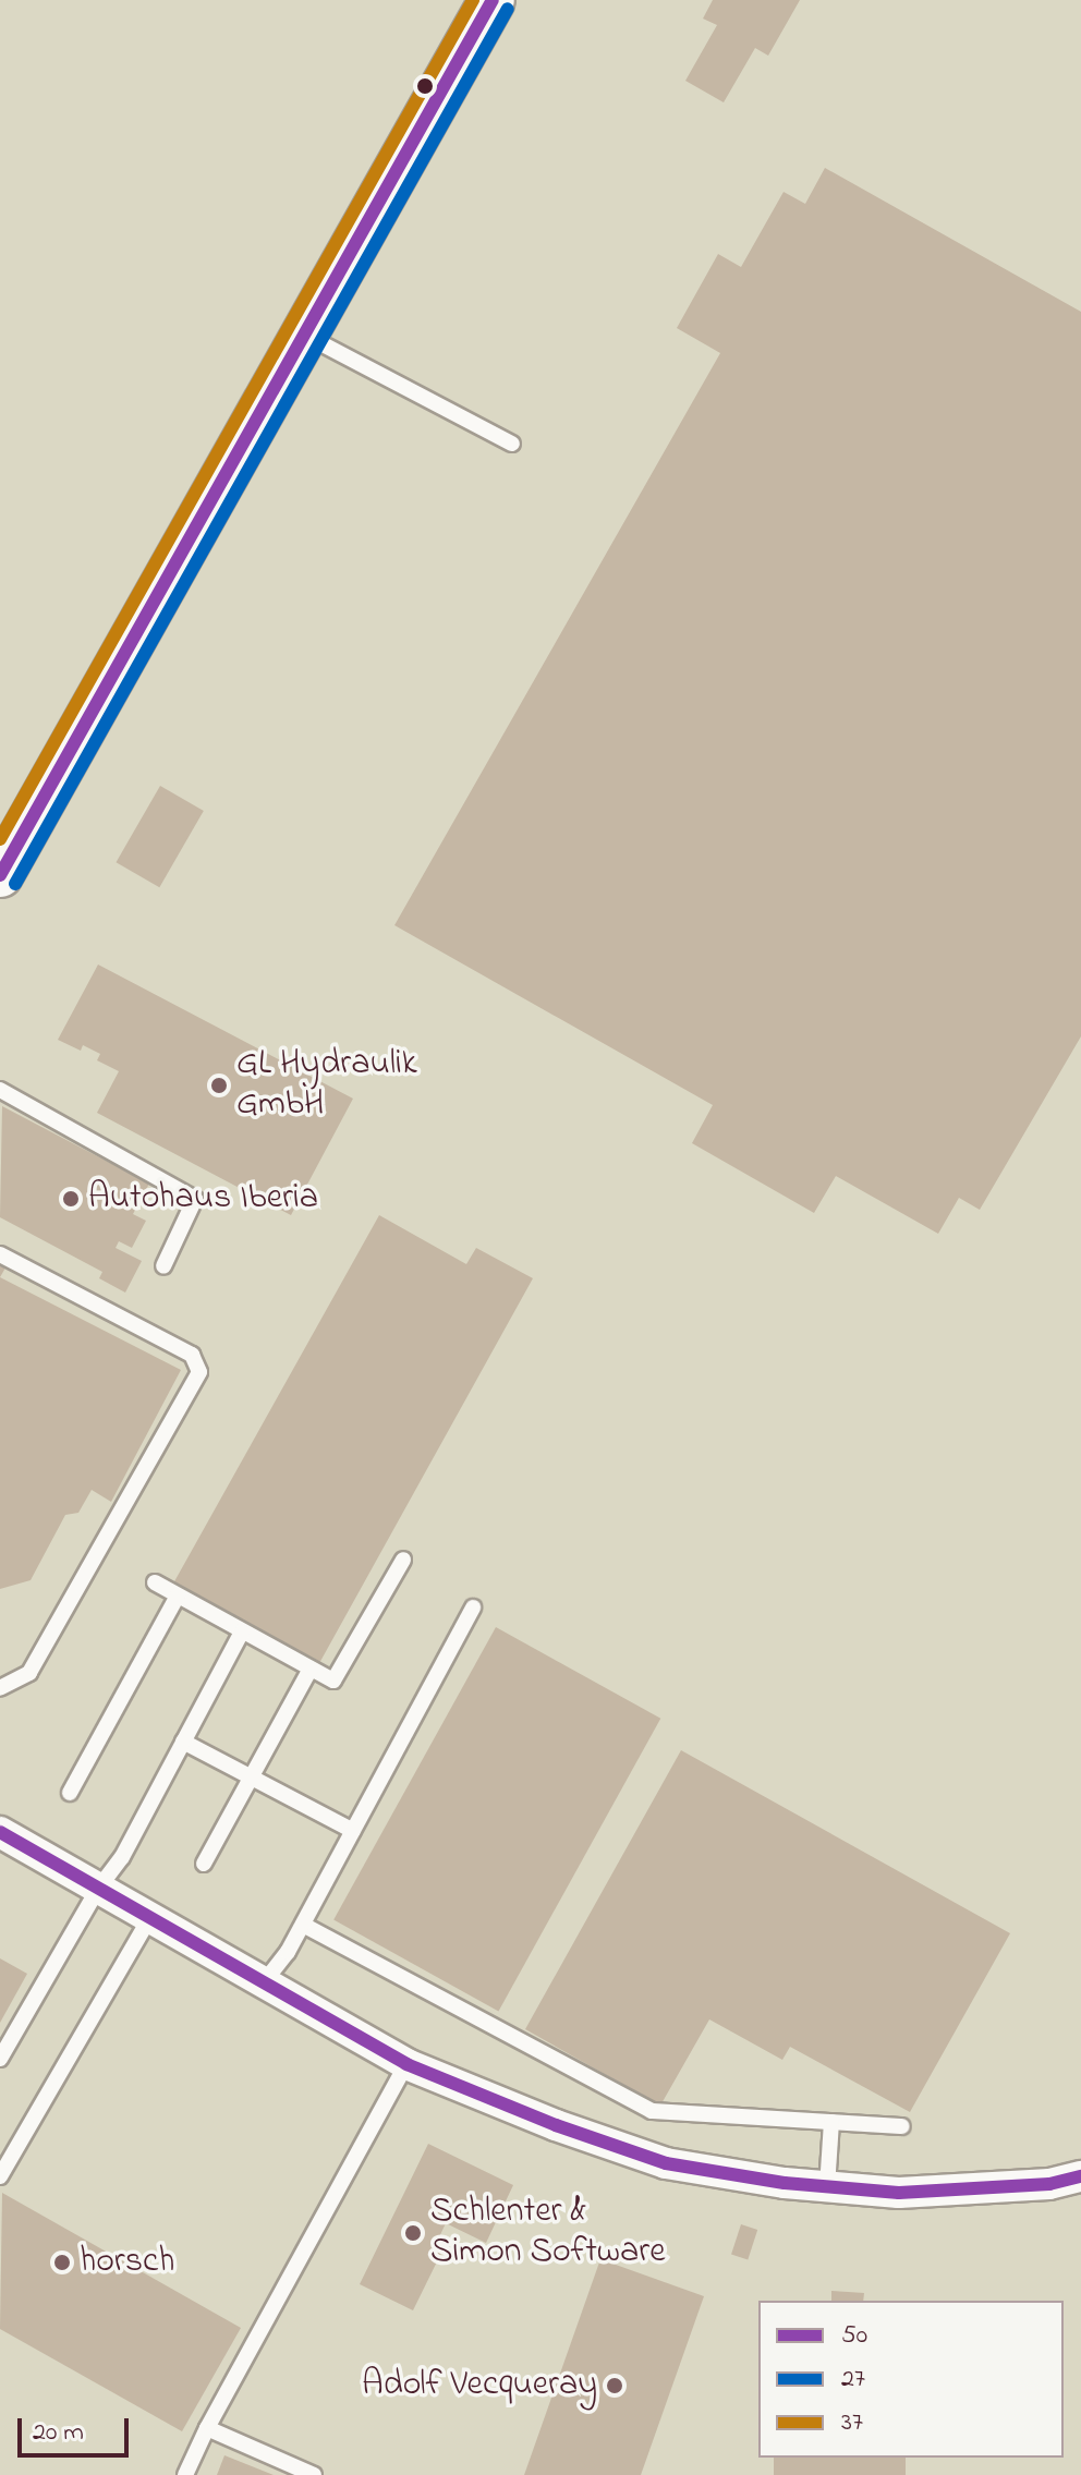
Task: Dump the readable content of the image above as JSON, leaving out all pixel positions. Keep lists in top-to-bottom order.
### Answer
{
  "places": [
    "GL Hydraulik GmbH",
    "Autohaus Iberia",
    "Schlenter & Simon Software",
    "horsch",
    "Adolf Vecqueray"
  ],
  "lines": ["transit line 50", "transit line 37", "transit line 27"],
  "legend": ["50", "27", "37"],
  "scale_bar": "20 m"
}
